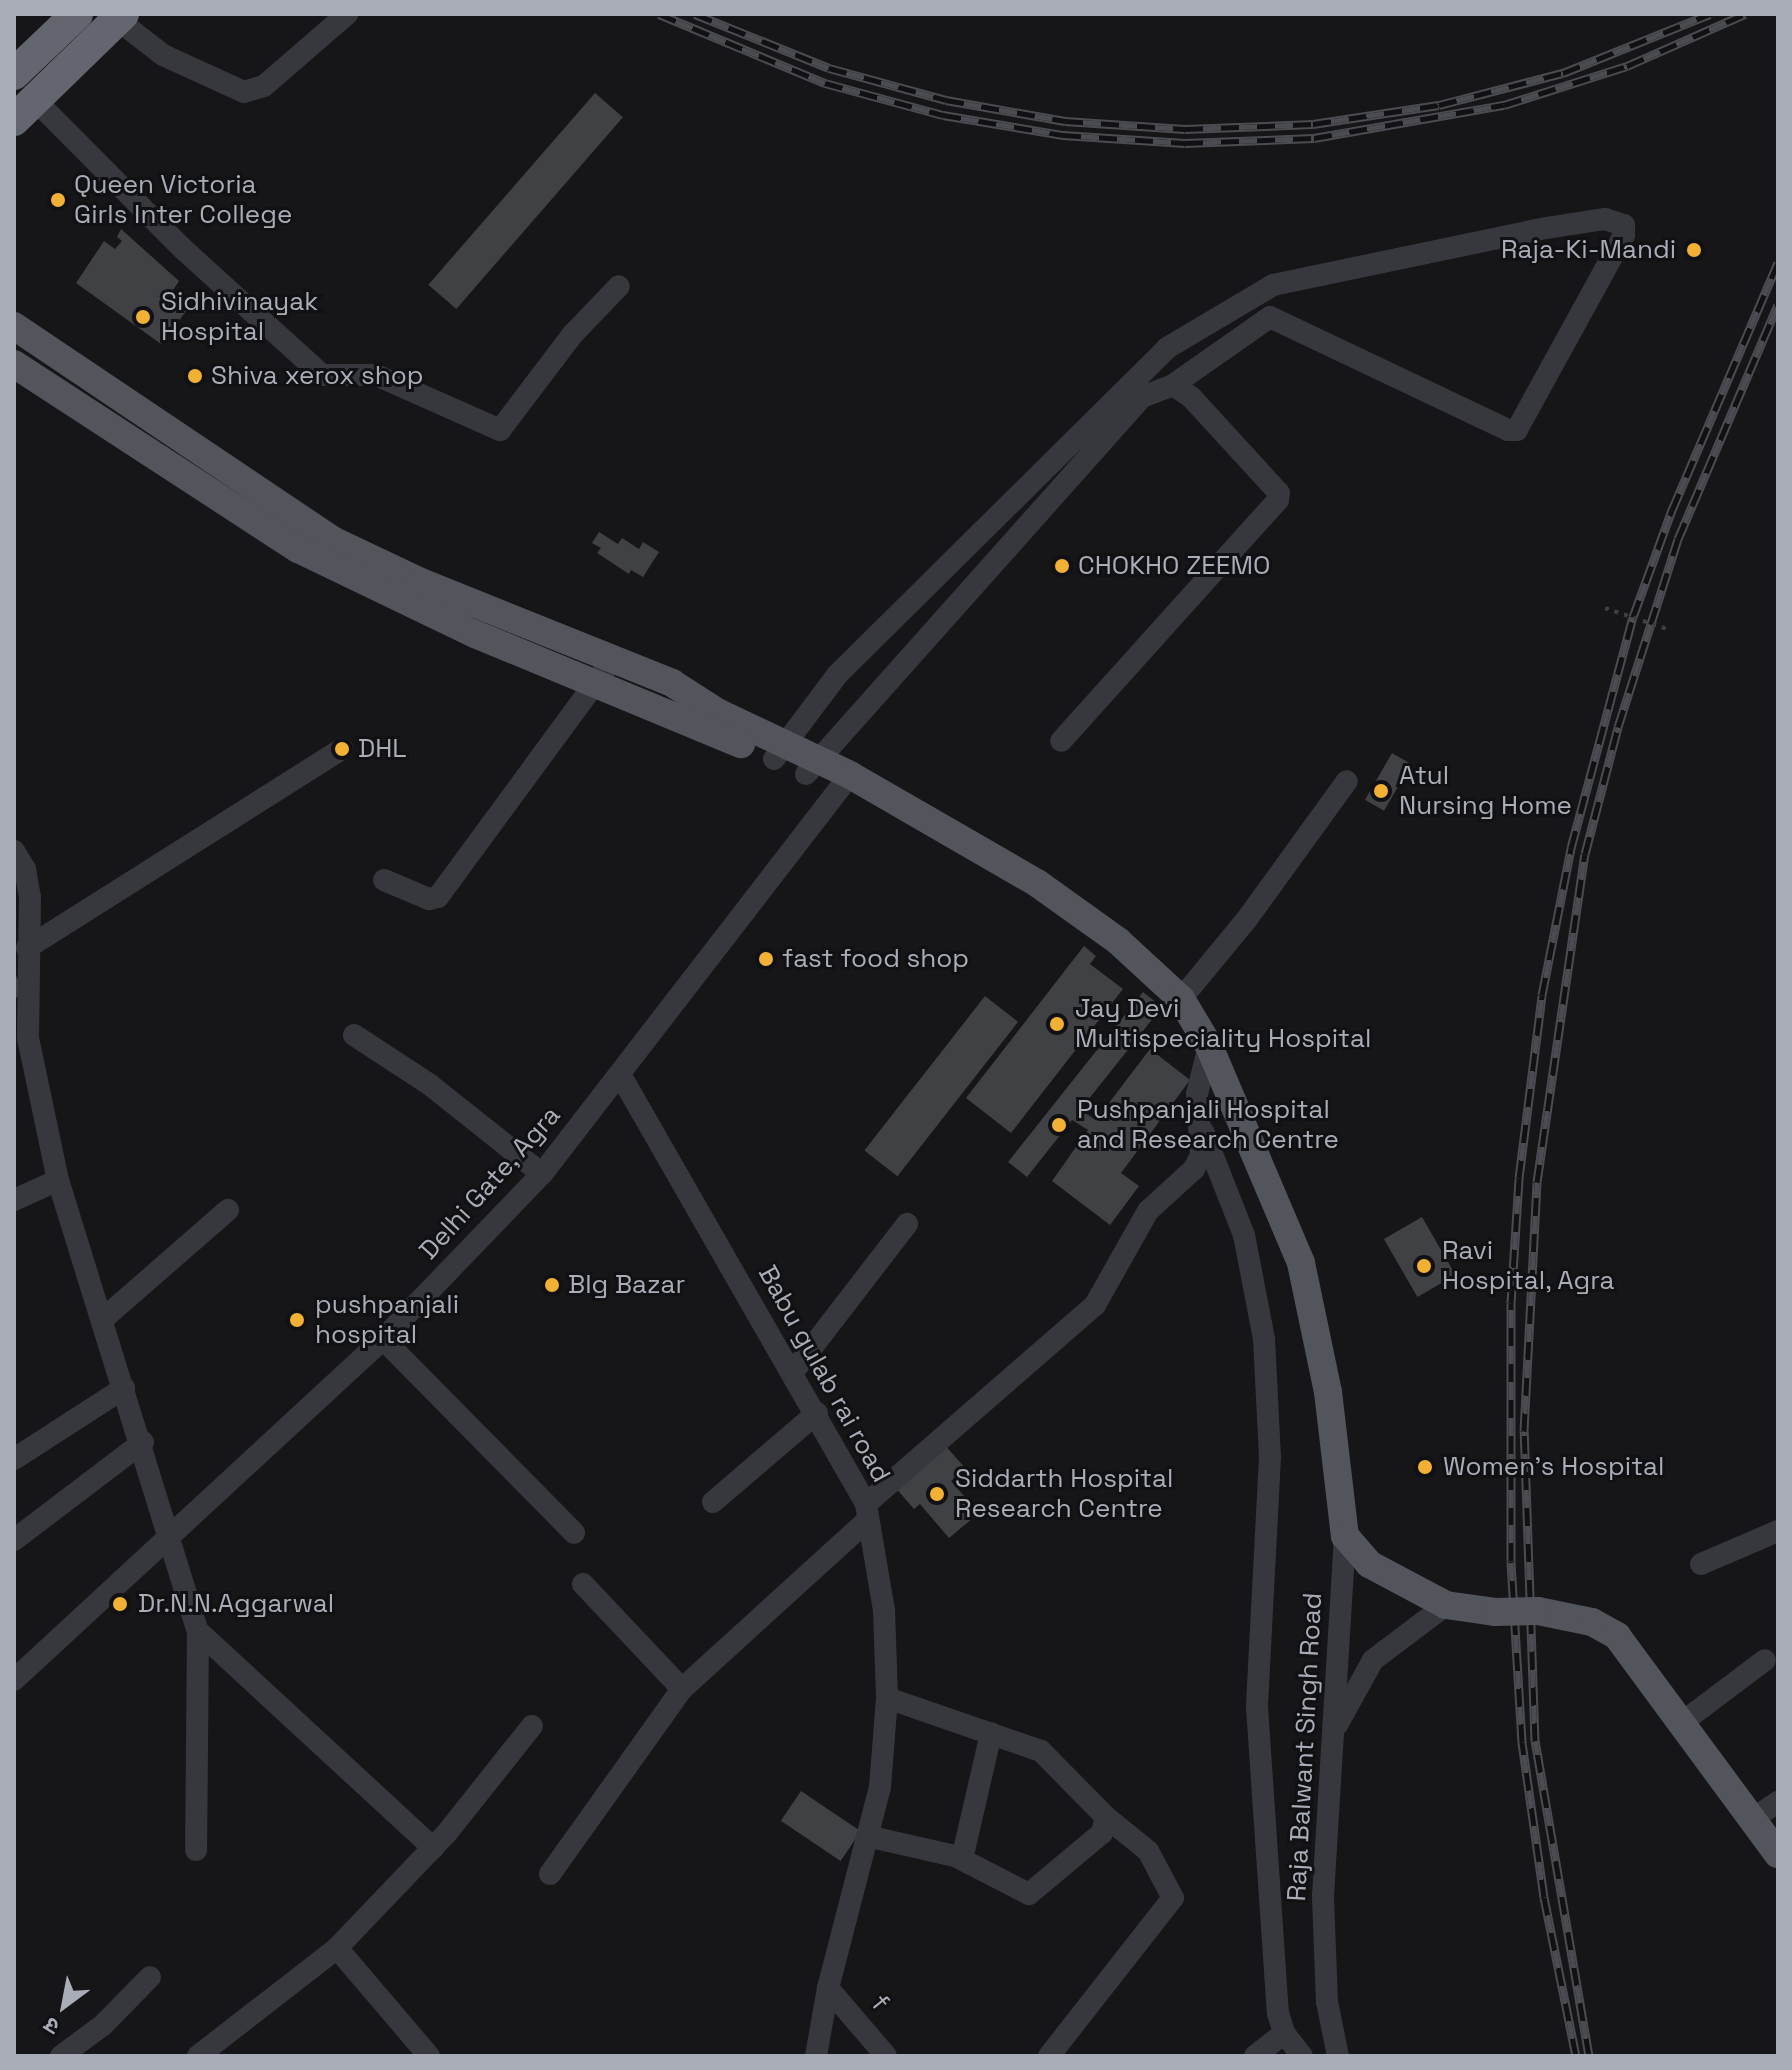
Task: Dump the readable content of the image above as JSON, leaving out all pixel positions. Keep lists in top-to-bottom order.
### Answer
{
  "streets": {
    "street": [
      "Delhi Gate, Agra",
      "Babu gulab rai road",
      "Raja Balwant Singh Road",
      "f"
    ]
  },
  "crossings": [
    ["Delhi Gate, Agra", "Babu gulab rai road"],
    ["Babu gulab rai road", "f"]
  ],
  "places": [
    "Queen Victoria Girls Inter College",
    "Raja-Ki-Mandi",
    "Sidhivinayak Hospital",
    "Shiva xerox shop",
    "CHOKHO ZEEMO",
    "DHL",
    "Atul Nursing Home",
    "fast food shop",
    "Jay Devi Multispeciality Hospital",
    "Pushpanjali Hospital and Research Centre",
    "Ravi Hospital, Agra",
    "BIg Bazar",
    "pushpanjali hospital",
    "Women's Hospital",
    "Siddarth Hospital Research Centre",
    "Dr.N.N.Aggarwal"
  ],
  "north": "bottom left"
}
